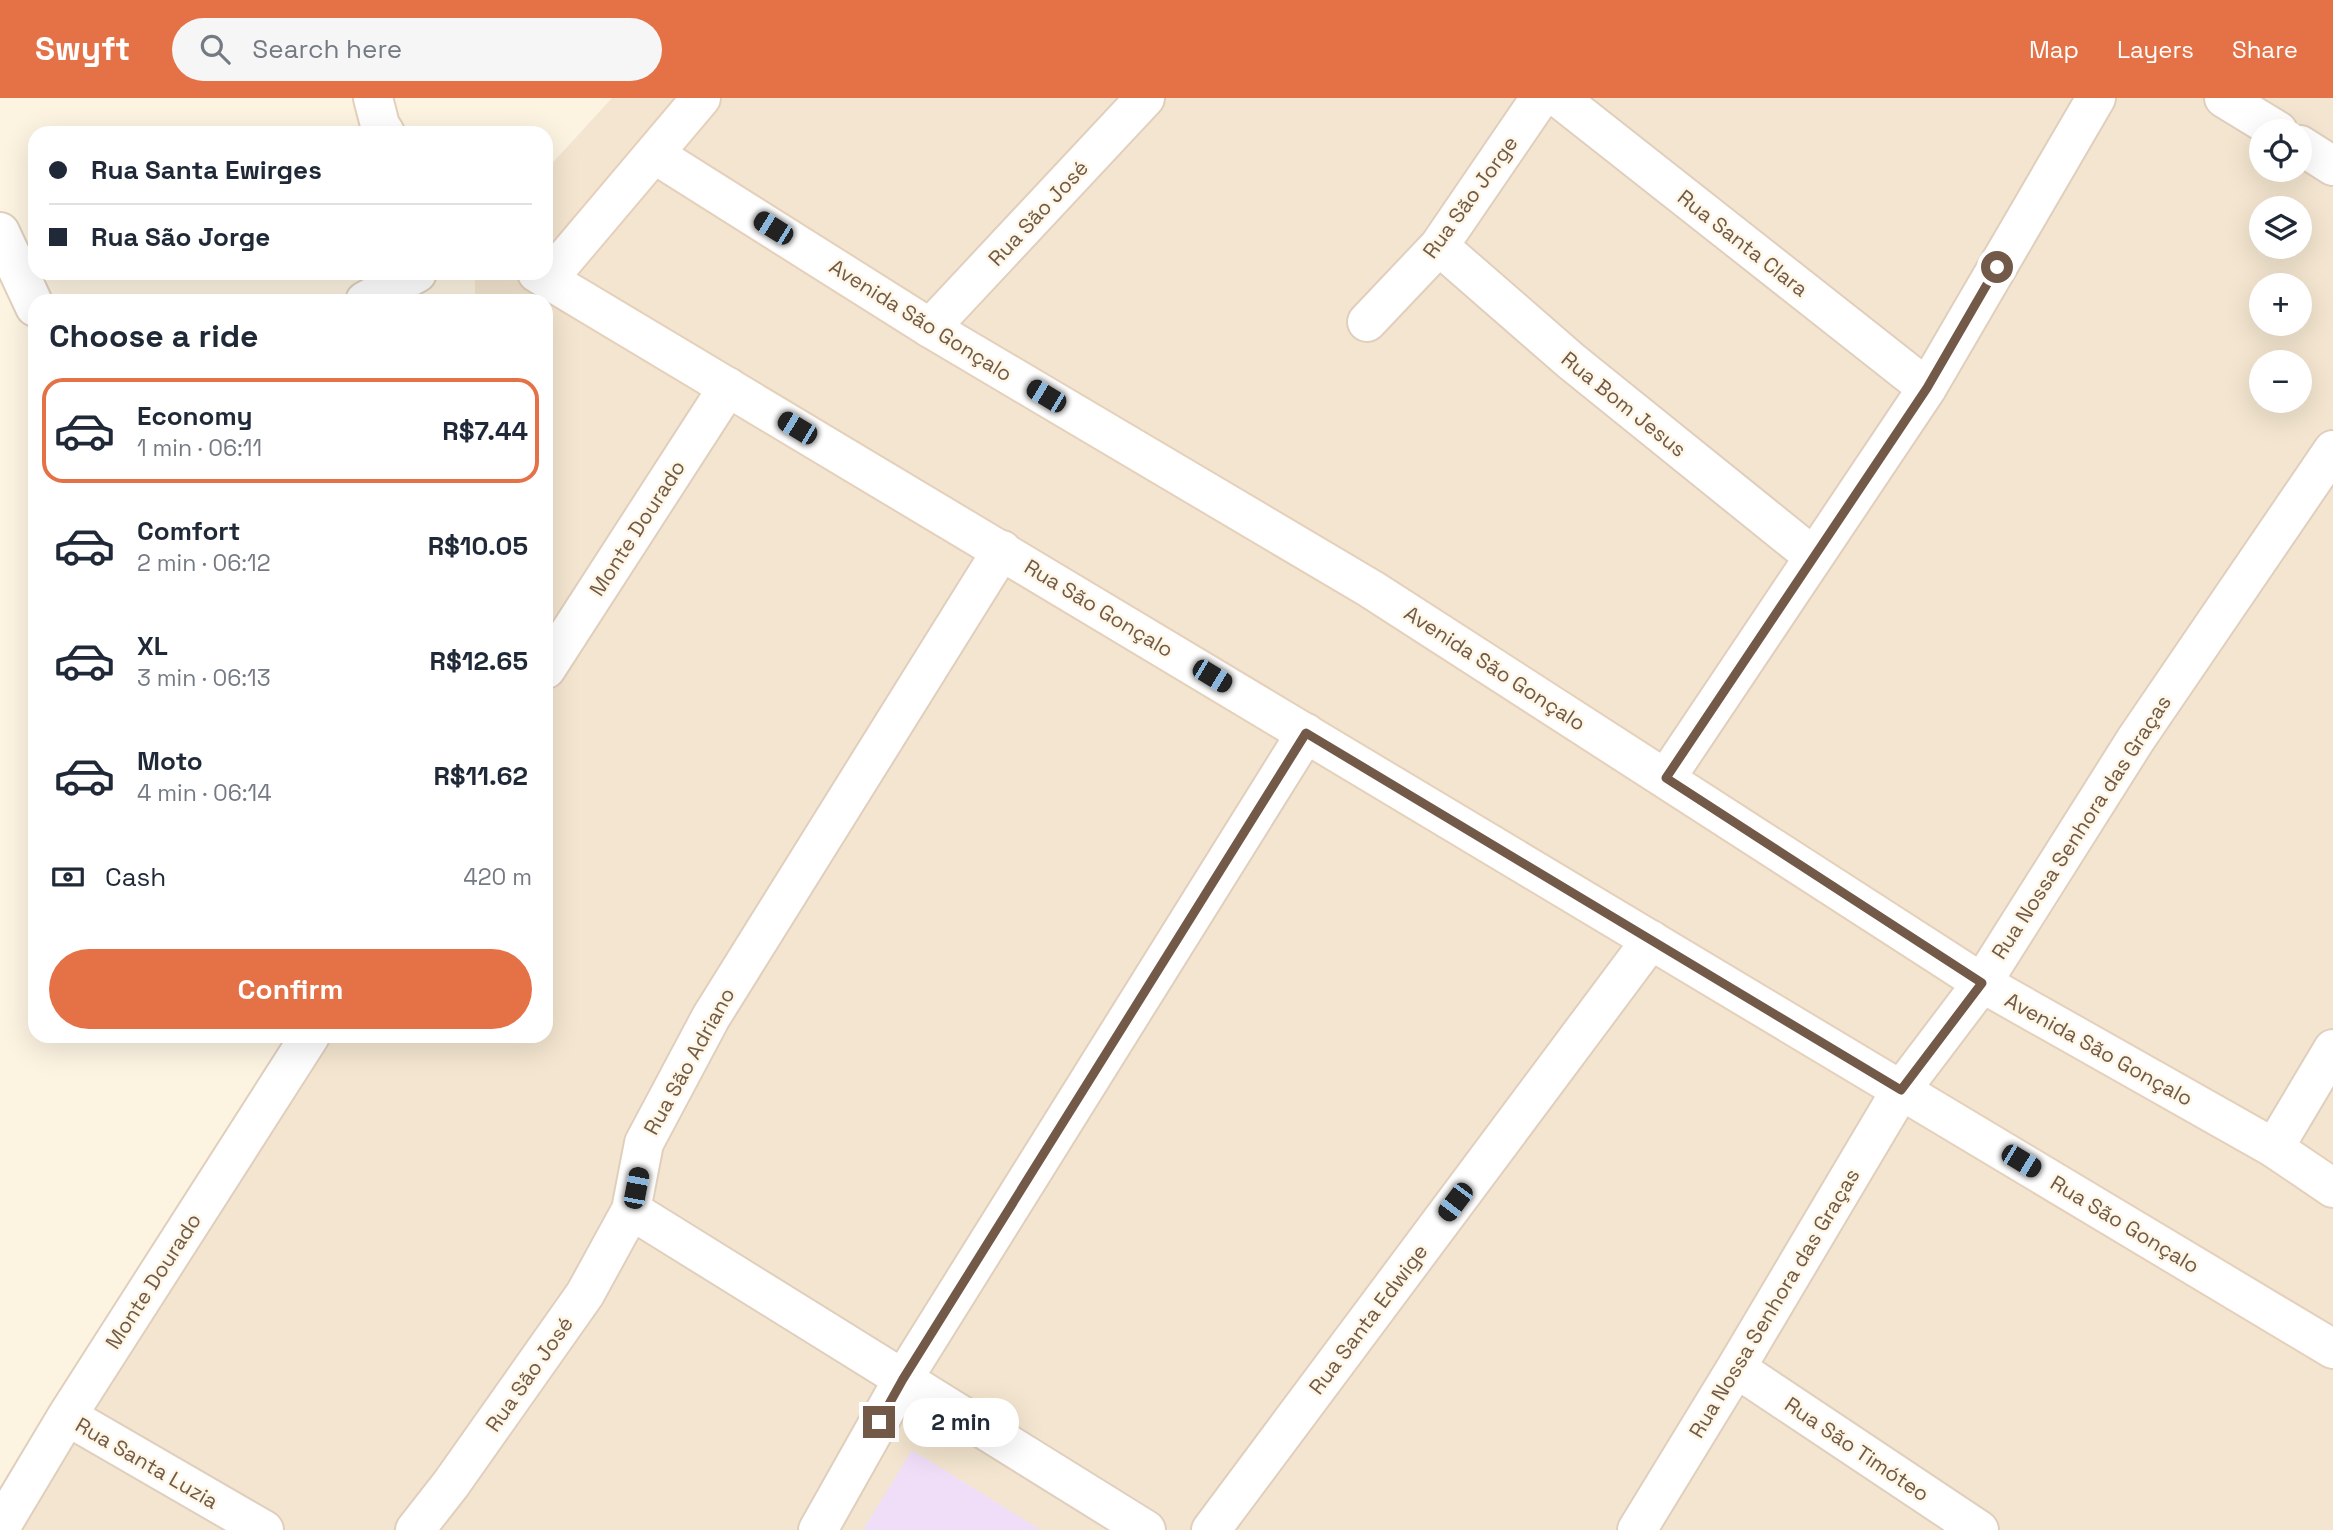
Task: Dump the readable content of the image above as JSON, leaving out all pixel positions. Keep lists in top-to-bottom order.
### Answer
{
  "streets": {
    "street": [
      "Rua São Jorge",
      "Rua São José",
      "Rua Santa Clara",
      "Avenida São Gonçalo",
      "Rua Bom Jesus",
      "Monte Dourado",
      "Rua São Gonçalo",
      "Rua Nossa Senhora das Graças",
      "Rua São Adriano",
      "Rua Santa Edwige",
      "Rua São Timóteo",
      "Rua Santa Luzia"
    ]
  },
  "crossings": [
    ["Rua São Jorge", "Rua Bom Jesus"],
    ["Rua São José", "Avenida São Gonçalo"],
    ["Rua São José", "Rua São Adriano"],
    ["Avenida São Gonçalo", "Rua Nossa Senhora das Graças"],
    ["Monte Dourado", "Rua São Gonçalo"],
    ["Monte Dourado", "Rua Santa Luzia"],
    ["Rua São Gonçalo", "Rua Nossa Senhora das Graças"],
    ["Rua São Gonçalo", "Rua São Adriano"],
    ["Rua São Gonçalo", "Rua Santa Edwige"],
    ["Rua Nossa Senhora das Graças", "Rua São Timóteo"]
  ],
  "page": {
    "header": "Swyft",
    "search": "Search here",
    "nav": ["Map", "Layers", "Share"],
    "map_buttons": ["+", "−"],
    "banner": ["Rua Santa Ewirges", "Rua São Jorge"],
    "heading": "Choose a ride",
    "list": [
      {
        "name": "Economy",
        "note": "1 min · 06:11",
        "value": "R$7.44"
      },
      {
        "name": "Comfort",
        "note": "2 min · 06:12",
        "value": "R$10.05"
      },
      {
        "name": "XL",
        "note": "3 min · 06:13",
        "value": "R$12.65"
      },
      {
        "name": "Moto",
        "note": "4 min · 06:14",
        "value": "R$11.62"
      }
    ],
    "pay": ["Cash", "420 m"],
    "buttons": "Confirm",
    "bubble": "2 min"
  }
}
